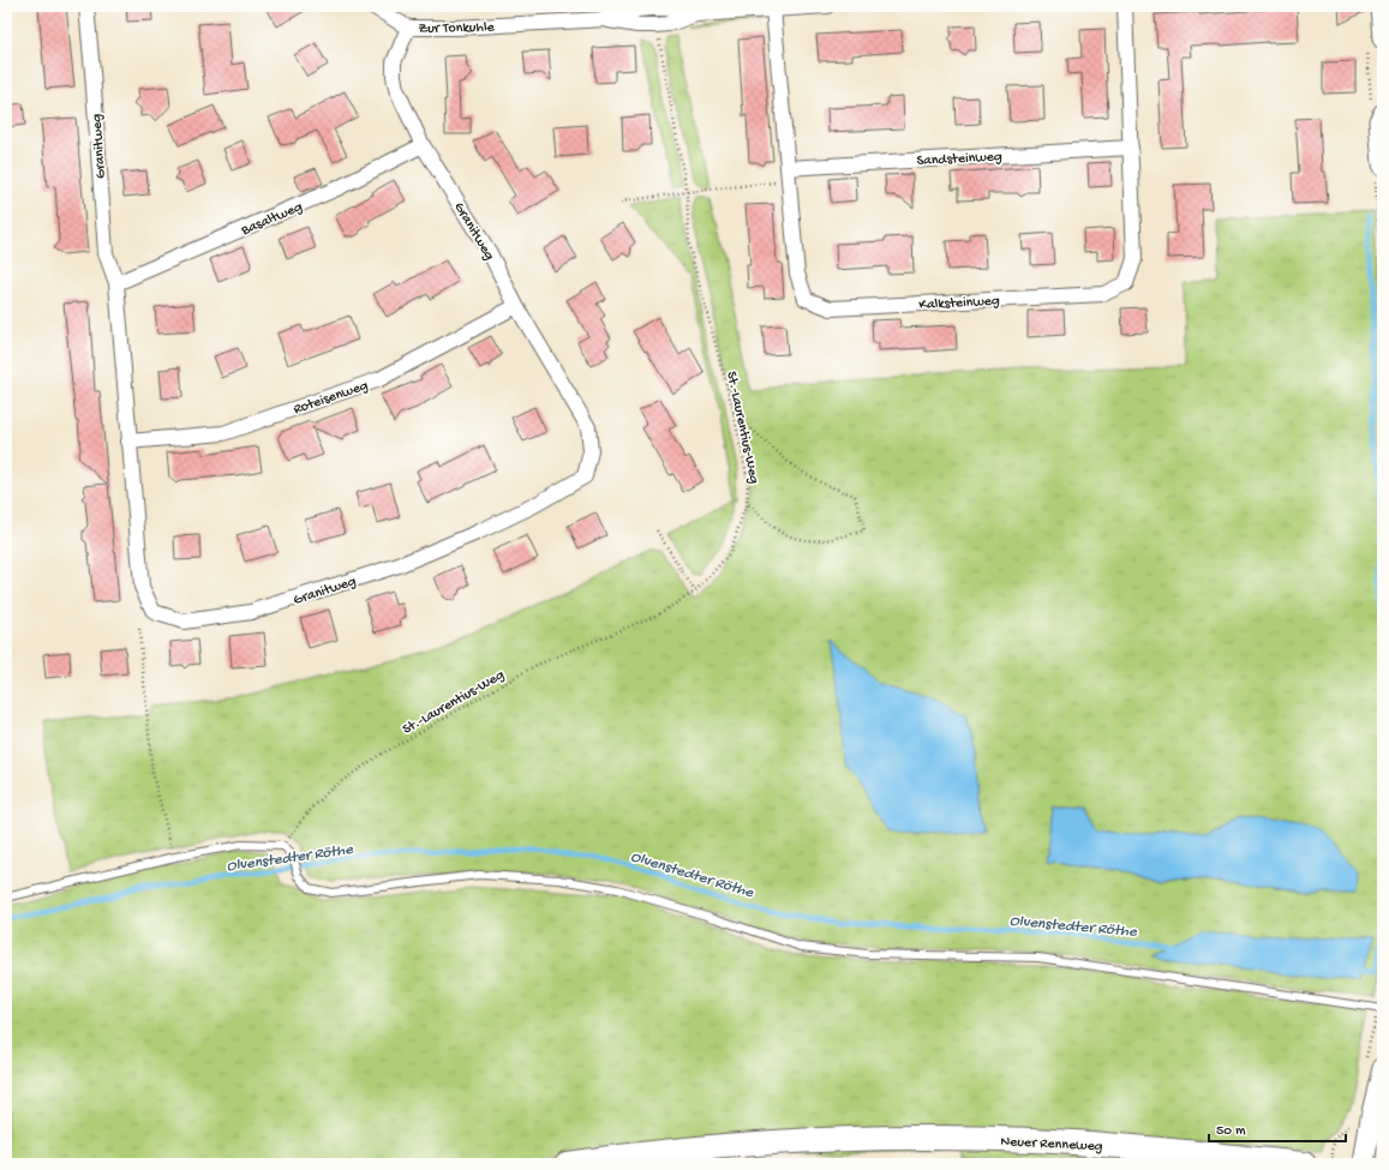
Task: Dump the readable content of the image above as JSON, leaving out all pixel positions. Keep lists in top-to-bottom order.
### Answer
{
  "streets": {
    "main road": ["Neuer Renneweg"],
    "street": [
      "Zur Tonkuhle",
      "Granitweg",
      "Sandsteinweg",
      "Basaltweg",
      "Kalksteinweg",
      "Roteisenweg"
    ],
    "path": ["St.-Laurentius-Weg"]
  },
  "crossings": [
    ["Zur Tonkuhle", "Granitweg"],
    ["Zur Tonkuhle", "Kalksteinweg"],
    ["Granitweg", "Basaltweg"],
    ["Granitweg", "Roteisenweg"],
    ["Sandsteinweg", "Kalksteinweg"]
  ],
  "water": ["Olvenstedter Röthe"],
  "scale_bar": "50 m"
}
